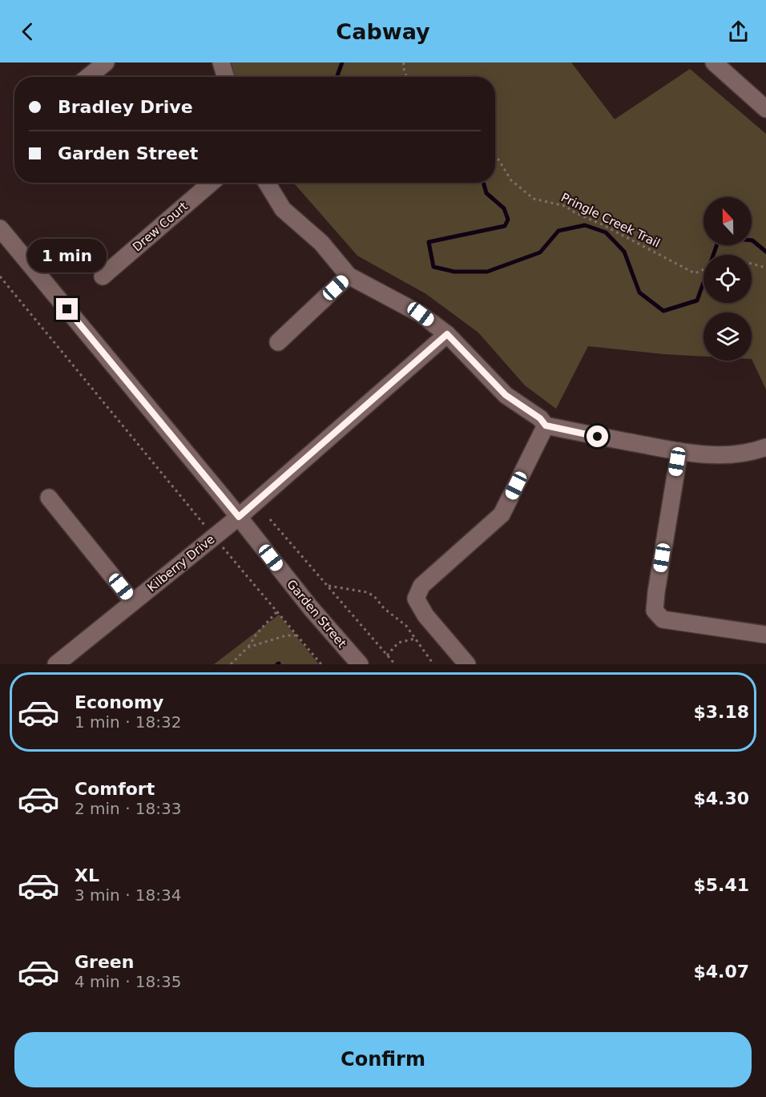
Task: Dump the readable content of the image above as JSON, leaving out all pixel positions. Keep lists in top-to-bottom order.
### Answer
{
  "streets": {
    "street": ["Drew Court", "Kilberry Drive", "Garden Street"],
    "path": ["Pringle Creek Trail"]
  },
  "crossings": [
    ["Kilberry Drive", "Garden Street"]
  ],
  "north": "top",
  "page": {
    "header": "Cabway",
    "banner": ["Bradley Drive", "Garden Street"],
    "bubble": "1 min",
    "list": [
      {
        "name": "Economy",
        "note": "1 min · 18:32",
        "value": "$3.18"
      },
      {
        "name": "Comfort",
        "note": "2 min · 18:33",
        "value": "$4.30"
      },
      {
        "name": "XL",
        "note": "3 min · 18:34",
        "value": "$5.41"
      },
      {
        "name": "Green",
        "note": "4 min · 18:35",
        "value": "$4.07"
      }
    ],
    "buttons": "Confirm"
  }
}
